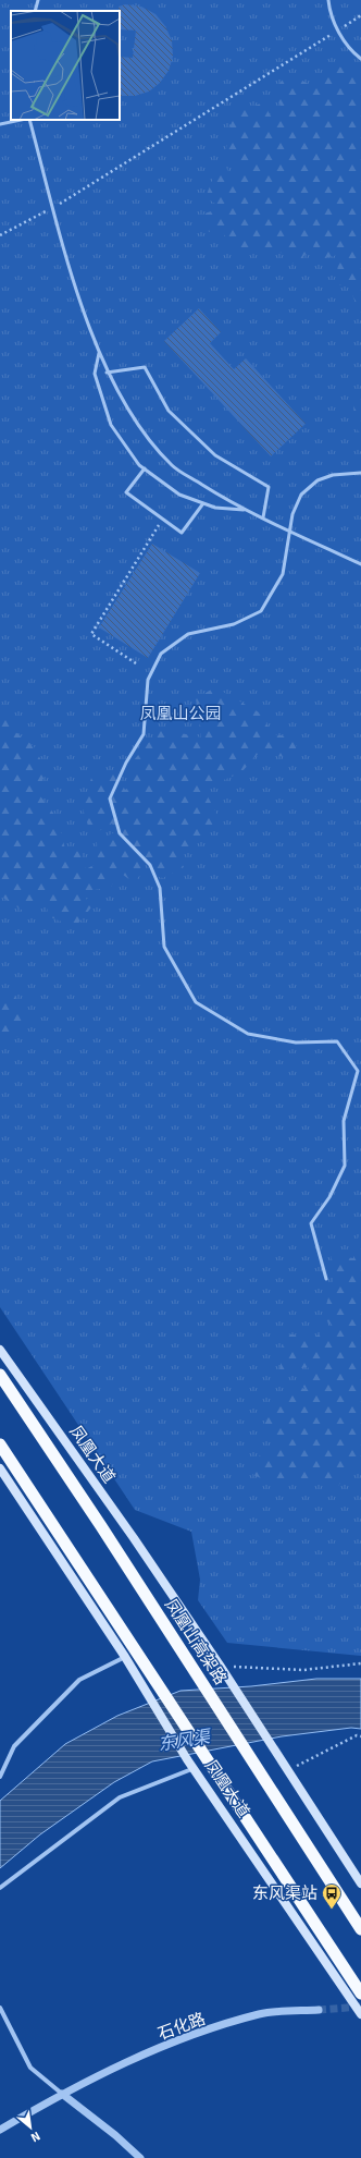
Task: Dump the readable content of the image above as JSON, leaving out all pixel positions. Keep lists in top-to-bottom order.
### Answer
{
  "streets": {
    "highway": ["凤凰山高架路"],
    "main road": ["凤凰大道"],
    "street": ["石化路"]
  },
  "water": ["东风渠"],
  "parks": ["凤凰山公园"],
  "places": {
    "bus stop": ["东风渠站"]
  },
  "north": "bottom right"
}
